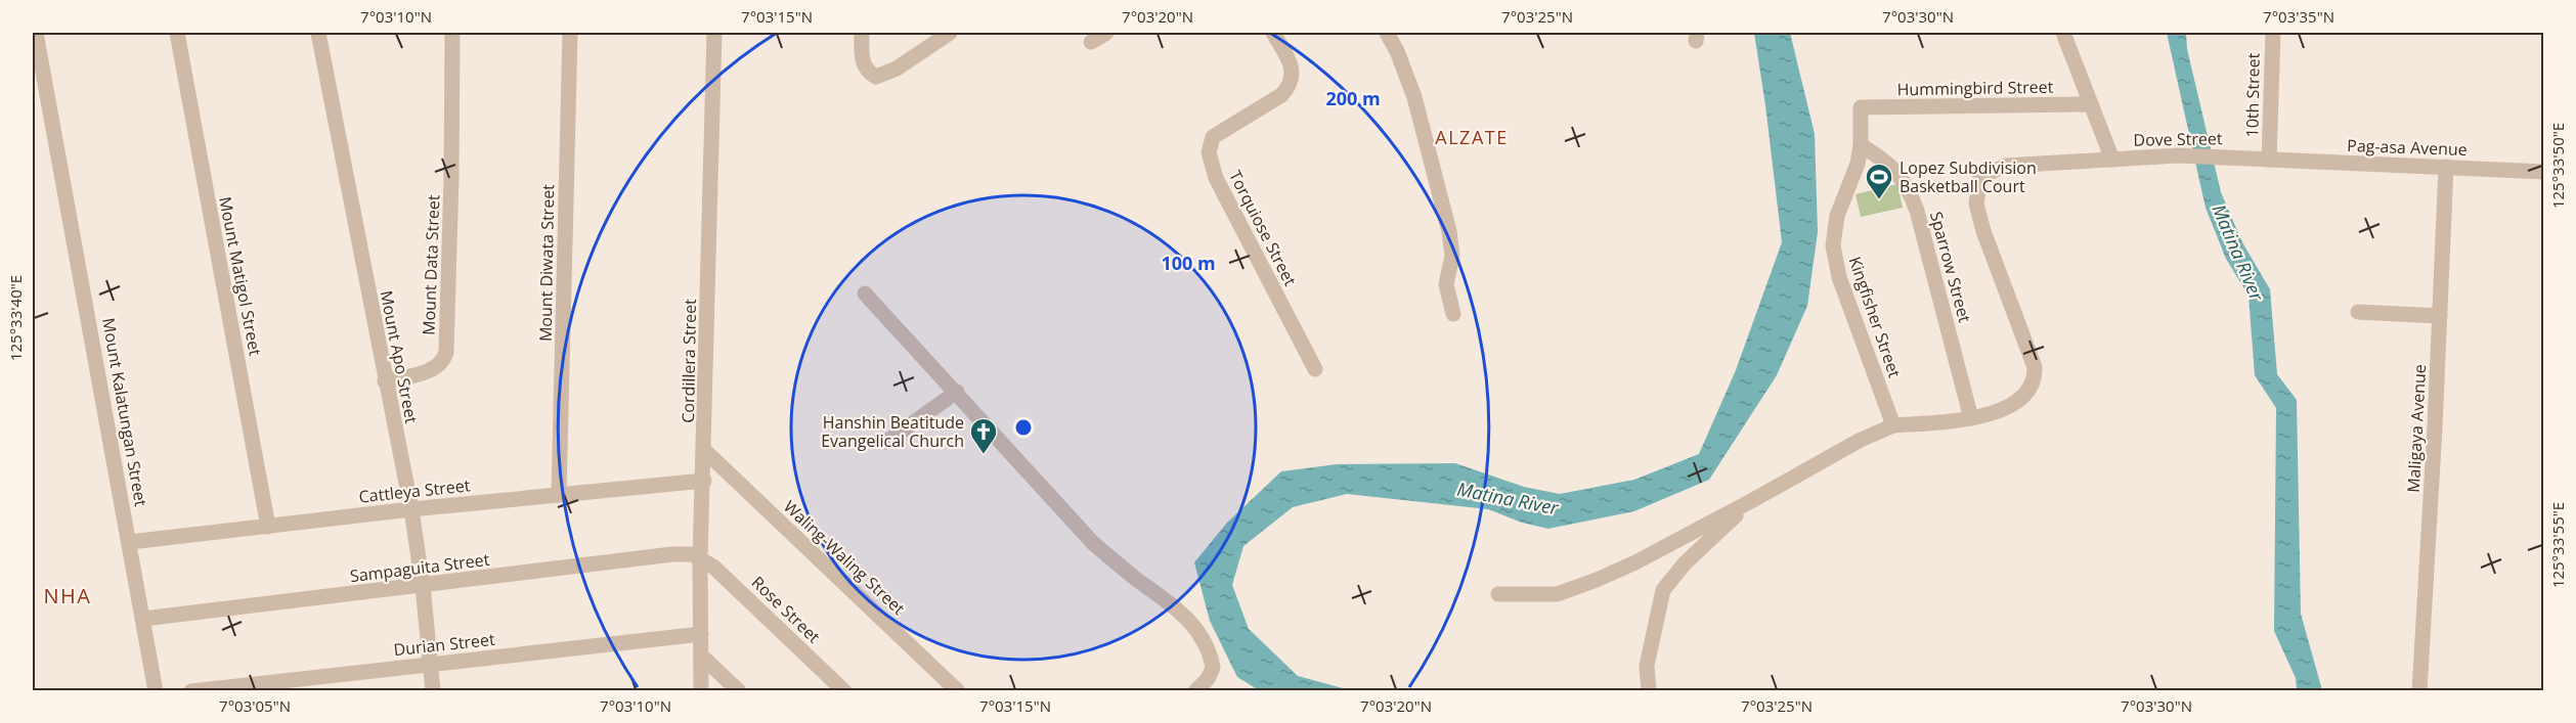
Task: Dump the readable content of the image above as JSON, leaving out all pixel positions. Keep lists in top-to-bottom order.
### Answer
{
  "streets": {
    "street": [
      "Hummingbird Street",
      "10th Street",
      "Dove Street",
      "Pag-asa Avenue",
      "Torquiose Street",
      "Mount Diwata Street",
      "Mount Data Street",
      "Sparrow Street",
      "Mount Matigol Street",
      "Kingfisher Street",
      "Mount Apo Street",
      "Cordillera Street",
      "Mount Kalatungan Street",
      "Maligaya Avenue",
      "Cattleya Street",
      "Waling-Waling Street",
      "Sampaguita Street",
      "Rose Street",
      "Durian Street"
    ]
  },
  "crossings": [
    ["Hummingbird Street", "Dove Street"],
    ["Hummingbird Street", "Kingfisher Street"],
    ["10th Street", "Dove Street"],
    ["10th Street", "Pag-asa Avenue"],
    ["Dove Street", "Pag-asa Avenue"],
    ["Pag-asa Avenue", "Maligaya Avenue"],
    ["Mount Diwata Street", "Cattleya Street"],
    ["Mount Data Street", "Mount Apo Street"],
    ["Sparrow Street", "Kingfisher Street"],
    ["Mount Matigol Street", "Cattleya Street"],
    ["Mount Apo Street", "Cattleya Street"],
    ["Mount Apo Street", "Sampaguita Street"],
    ["Mount Apo Street", "Durian Street"],
    ["Cordillera Street", "Cattleya Street"],
    ["Cordillera Street", "Waling-Waling Street"],
    ["Cordillera Street", "Sampaguita Street"],
    ["Cordillera Street", "Rose Street"],
    ["Cordillera Street", "Durian Street"],
    ["Mount Kalatungan Street", "Cattleya Street"],
    ["Mount Kalatungan Street", "Sampaguita Street"],
    ["Sampaguita Street", "Rose Street"]
  ],
  "districts": ["ALZATE", "NHA"],
  "water": ["Matina River"],
  "places": {
    "sports": ["Lopez Subdivision Basketball Court"],
    "church": ["Hanshin Beatitude Evangelical Church"]
  },
  "coordinates": [
    "7°03'10\"N",
    "7°03'15\"N",
    "7°03'20\"N",
    "7°03'25\"N",
    "7°03'30\"N",
    "7°03'35\"N",
    "125°33'50\"E",
    "125°33'40\"E",
    "125°33'55\"E",
    "7°03'05\"N"
  ],
  "rings": ["200 m", "100 m"]
}
